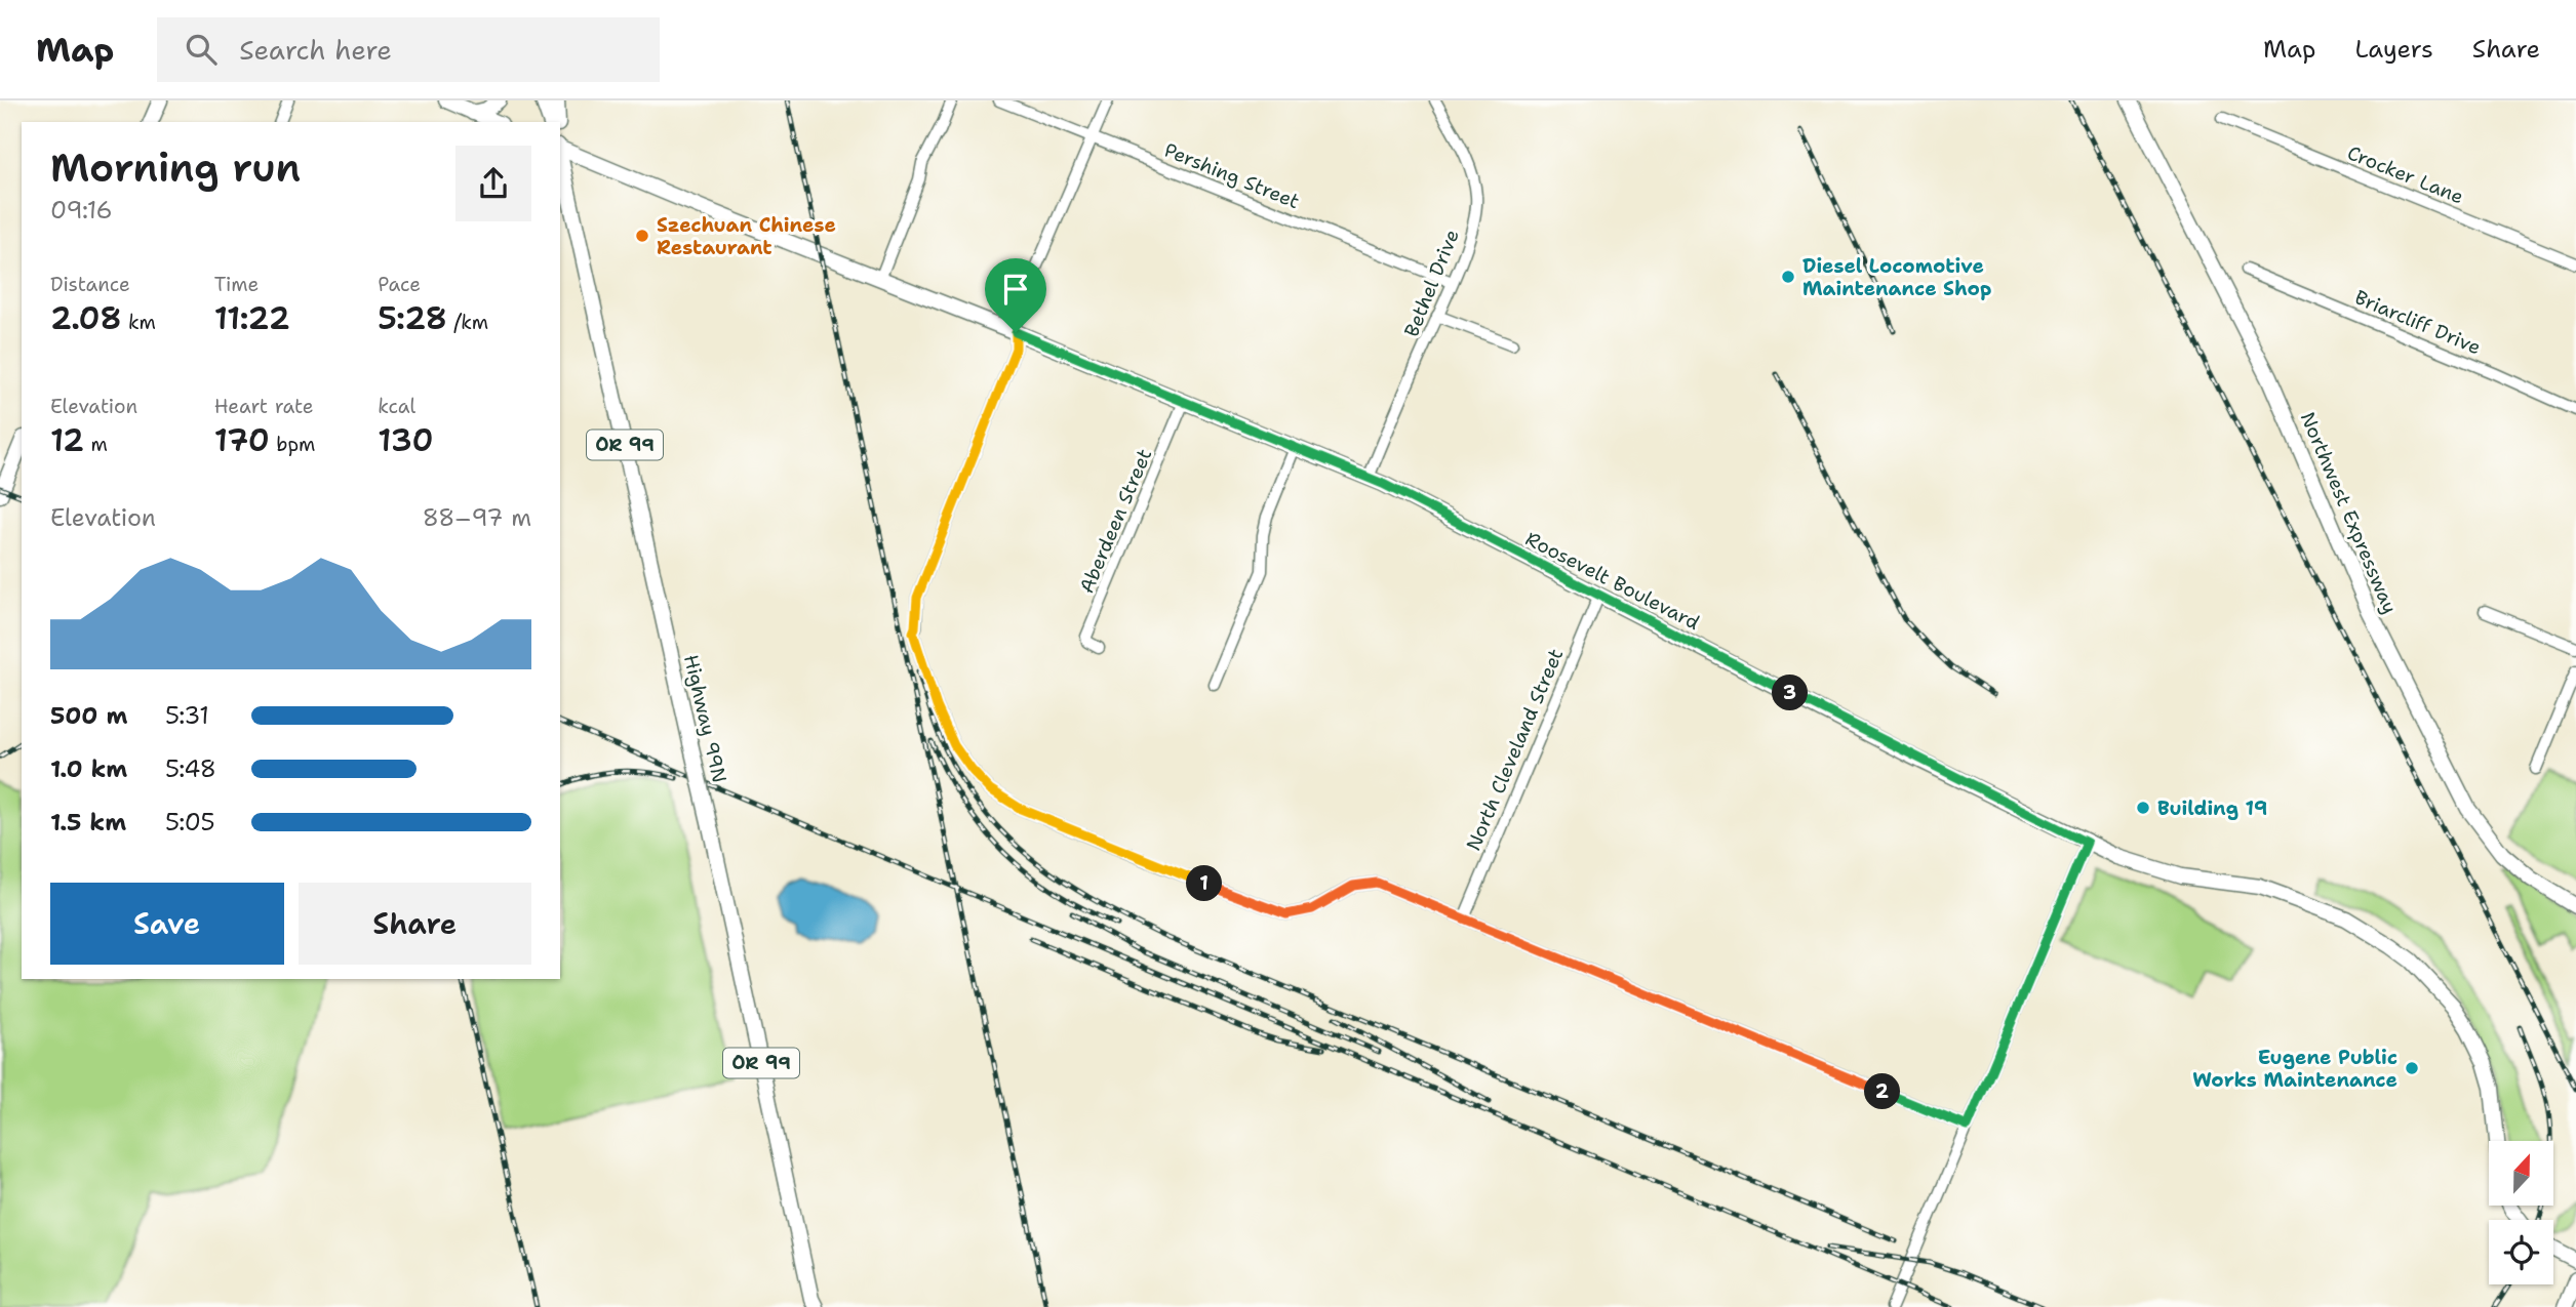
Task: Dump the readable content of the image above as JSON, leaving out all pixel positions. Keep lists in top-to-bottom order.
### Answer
{
  "streets": {
    "main road": [
      "OR 99",
      "Northwest Expressway",
      "Roosevelt Boulevard",
      "Highway 99N"
    ],
    "street": [
      "Crocker Lane",
      "Pershing Street",
      "Bethel Drive",
      "Briarcliff Drive",
      "Aberdeen Street",
      "North Cleveland Street"
    ]
  },
  "crossings": [
    ["Pershing Street", "Bethel Drive"],
    ["Bethel Drive", "Roosevelt Boulevard"],
    ["Aberdeen Street", "Roosevelt Boulevard"],
    ["Roosevelt Boulevard", "North Cleveland Street"]
  ],
  "places": [
    "Szechuan Chinese Restaurant",
    "Diesel Locomotive Maintenance Shop",
    "Building 19",
    "Eugene Public Works Maintenance"
  ],
  "north": "top",
  "page": {
    "header": "Map",
    "search": "Search here",
    "nav": ["Map", "Layers", "Share"],
    "heading": ["Morning run", "09:16"],
    "stats": [
      ["Distance", "2.08 km"],
      ["Time", "11:22"],
      ["Pace", "5:28 /km"],
      ["Elevation", "12 m"],
      ["Heart rate", "170 bpm"],
      ["kcal", "130"]
    ],
    "chart": ["Elevation", "88–97 m"],
    "pins": ["3", "1", "2"],
    "list": [
      {
        "name": "500 m",
        "note": "5:31"
      },
      {
        "name": "1.0 km",
        "note": "5:48"
      },
      {
        "name": "1.5 km",
        "note": "5:05"
      }
    ],
    "buttons": ["Save", "Share"]
  }
}
